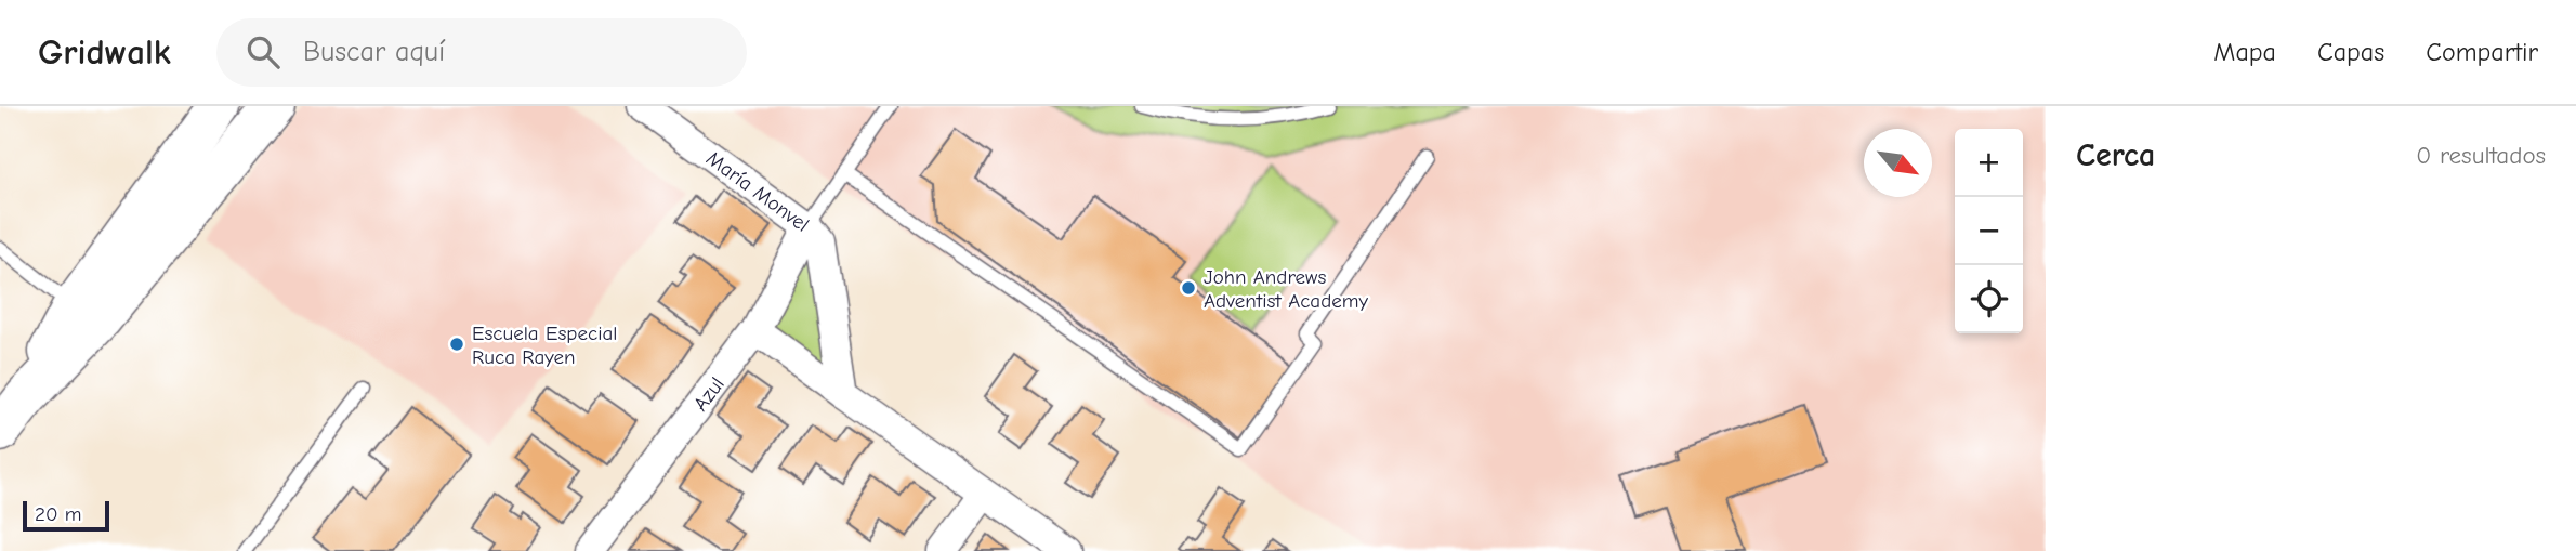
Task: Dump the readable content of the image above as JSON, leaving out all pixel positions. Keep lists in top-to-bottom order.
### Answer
{
  "streets": {
    "street": ["María Monvel", "Azul"]
  },
  "crossings": [
    ["María Monvel", "Azul"]
  ],
  "places": ["John Andrews Adventist Academy", "Escuela Especial Ruca Rayen"],
  "scale_bar": "20 m",
  "north": "bottom right",
  "page": {
    "header": "Gridwalk",
    "search": "Buscar aquí",
    "nav": ["Mapa", "Capas", "Compartir"],
    "heading": ["Cerca", "0 resultados"],
    "map_buttons": ["+", "−"],
    "scale": "20 m"
  }
}
